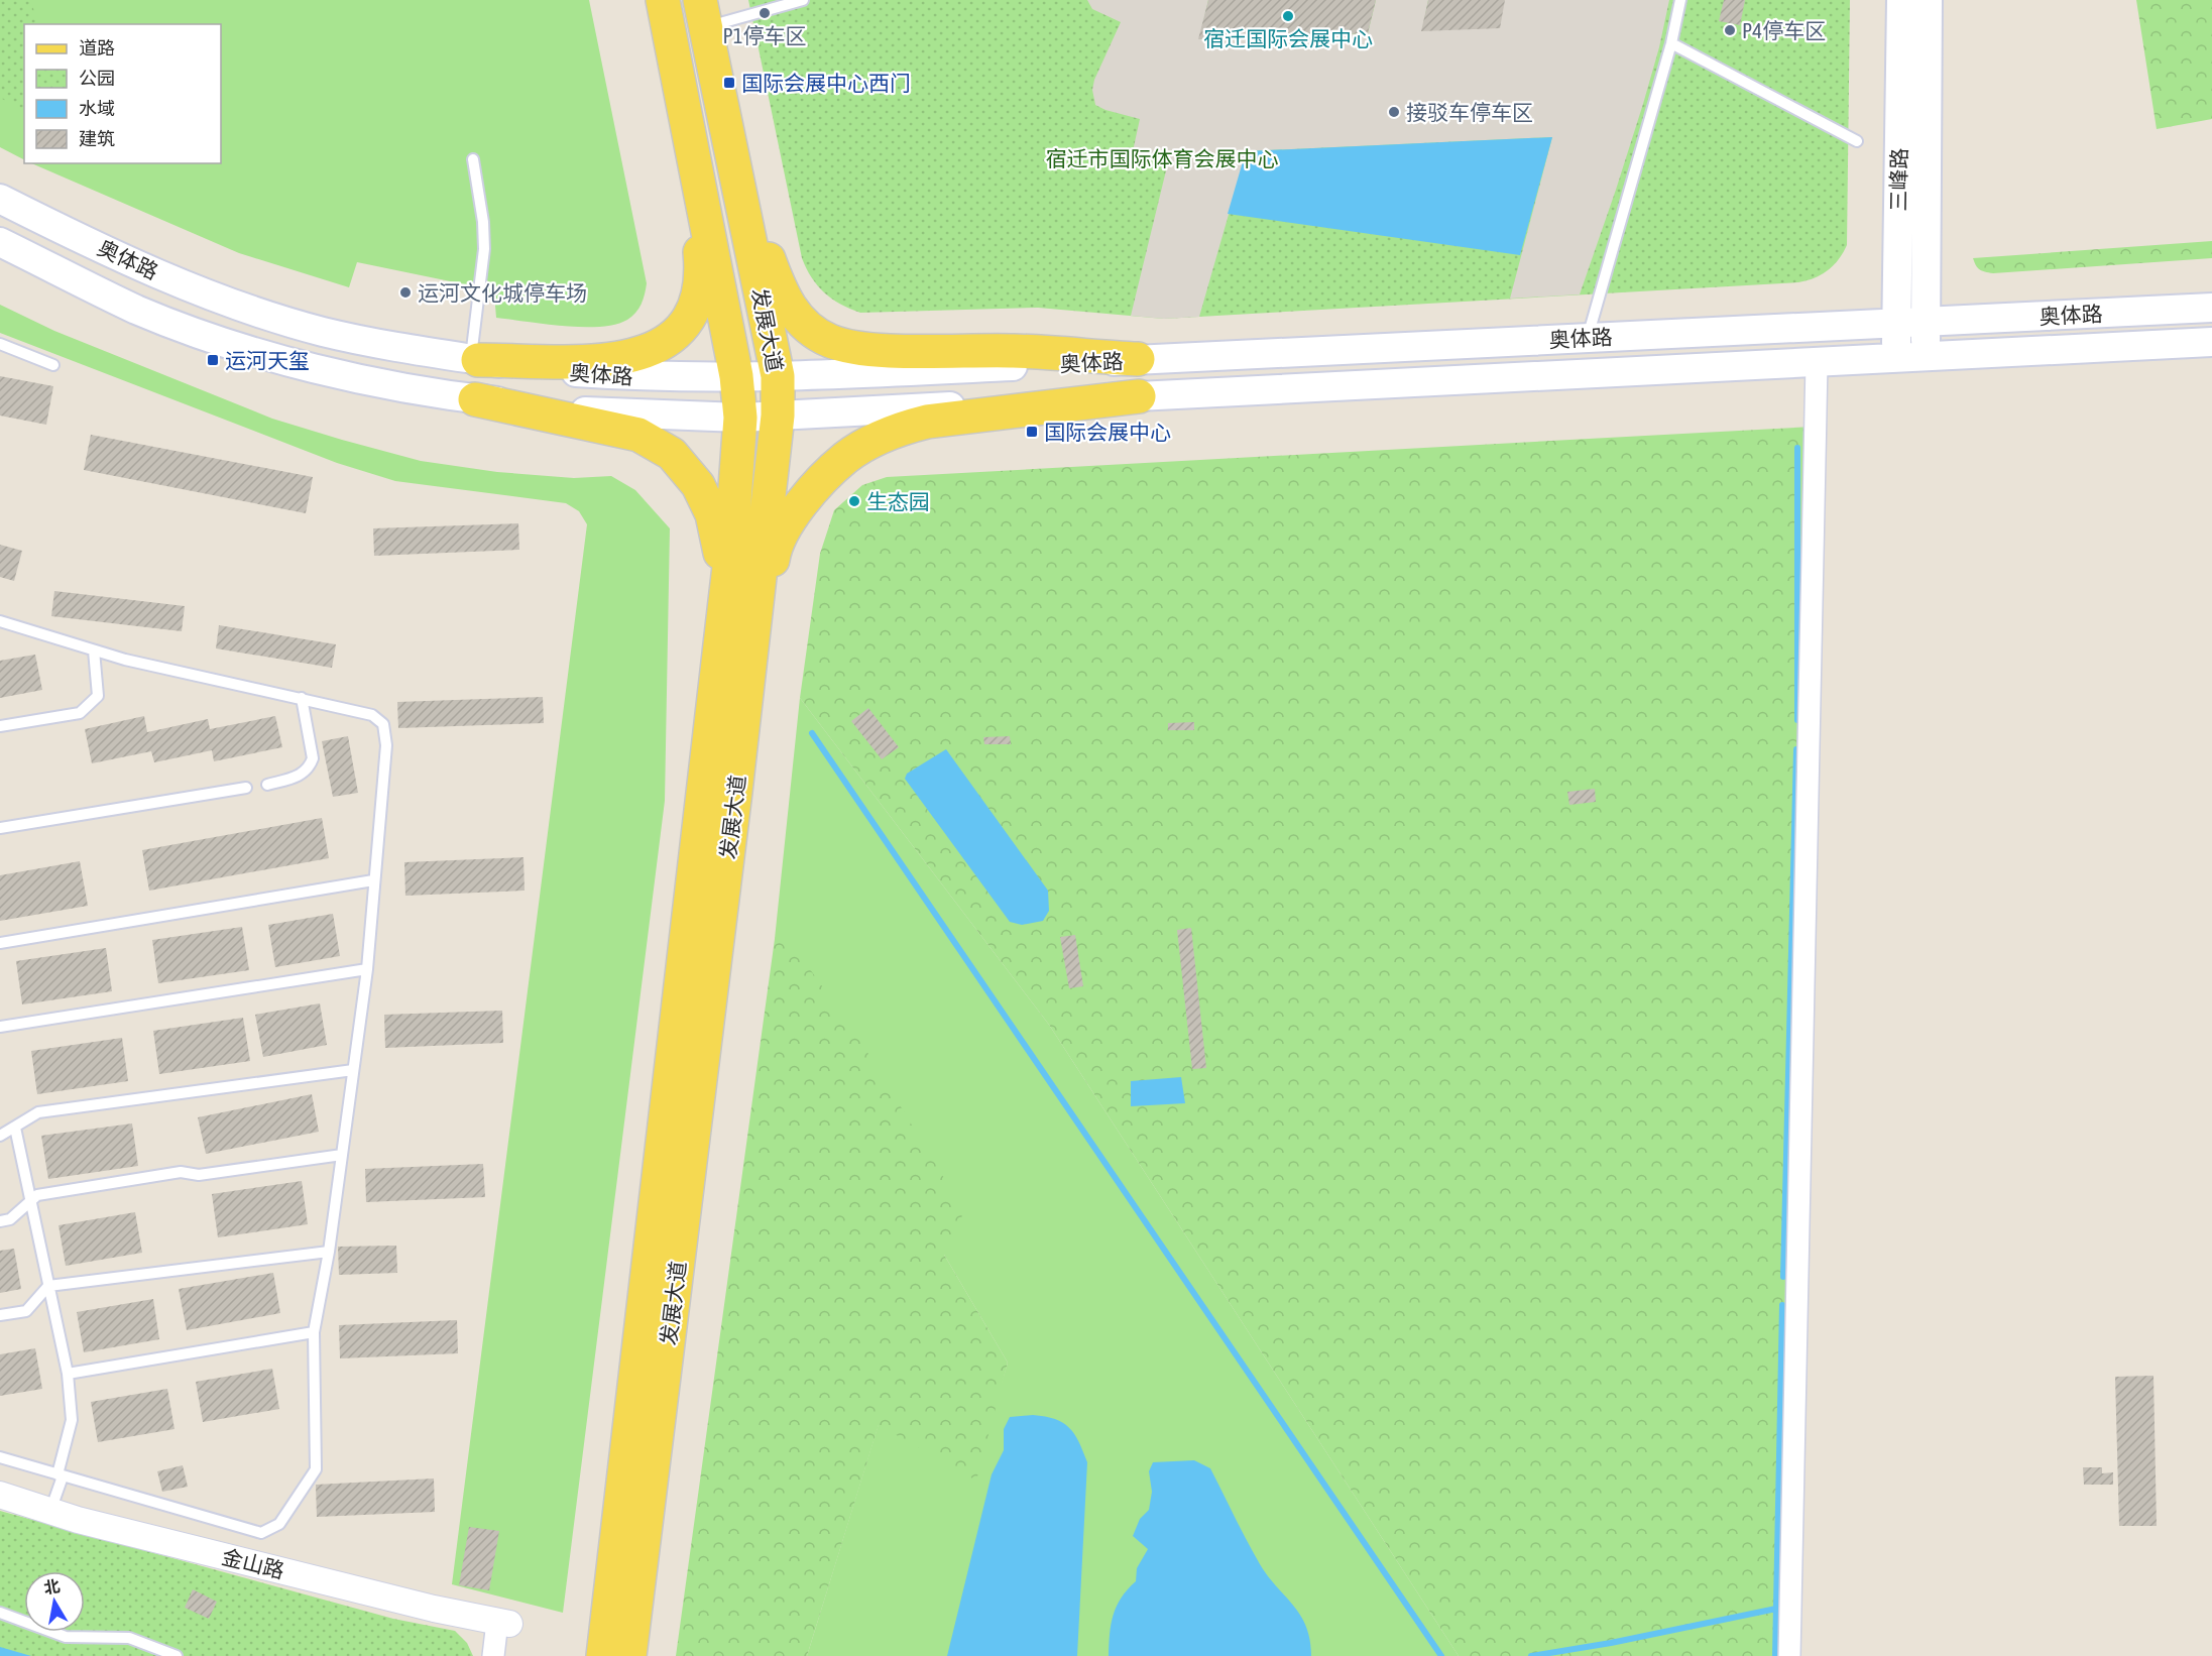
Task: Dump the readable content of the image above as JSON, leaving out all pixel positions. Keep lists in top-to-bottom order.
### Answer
{
  "streets": {
    "main road": ["三峰路", "奥体路", "发展大道"],
    "street": ["金山路"]
  },
  "crossings": [
    ["三峰路", "奥体路"],
    ["奥体路", "发展大道"]
  ],
  "parks": ["宿迁市国际体育会展中心"],
  "places": {
    "other": [
      "P1停车区",
      "宿迁国际会展中心",
      "P4停车区",
      "接驳车停车区",
      "运河文化城停车场",
      "生态园"
    ],
    "transit": ["国际会展中心西门", "运河天玺", "国际会展中心"]
  },
  "legend": [
    "道路",
    "公园",
    "水域",
    "建筑"
  ],
  "north": "top"
}
